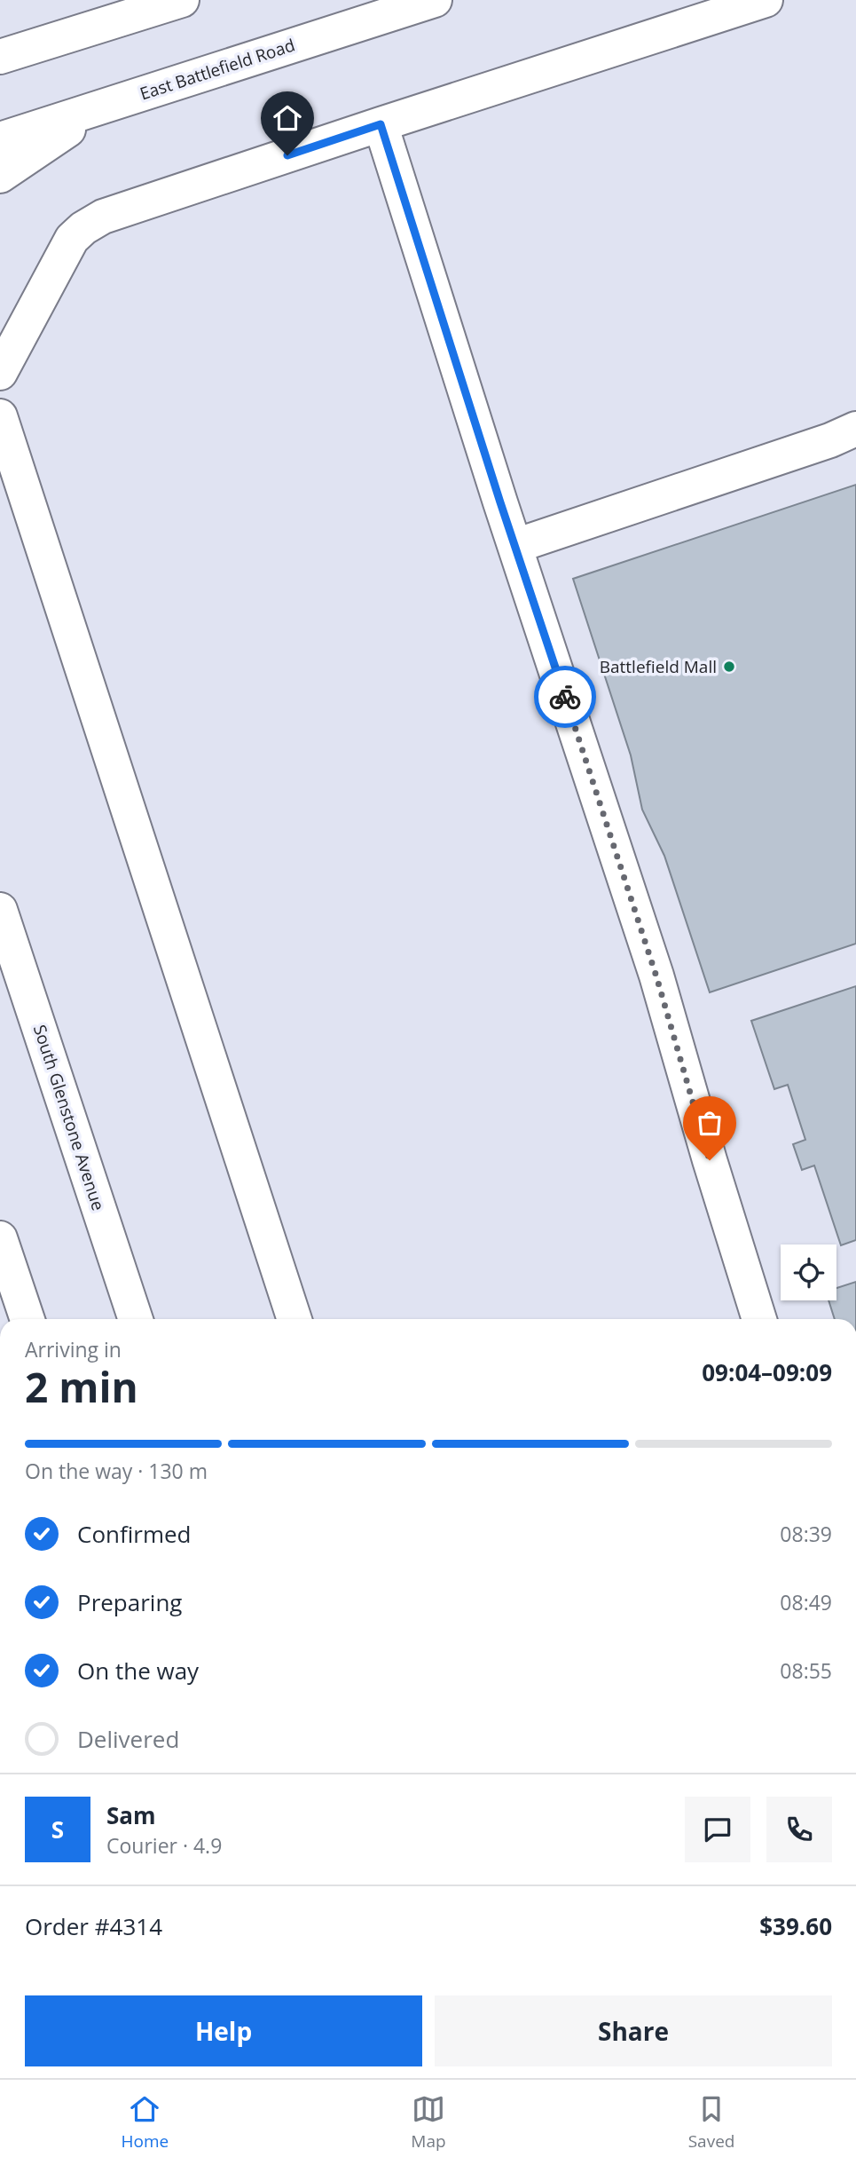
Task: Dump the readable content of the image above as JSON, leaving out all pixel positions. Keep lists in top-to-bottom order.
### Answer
{
  "streets": {
    "main road": ["East Battlefield Road", "South Glenstone Avenue"]
  },
  "places": ["Battlefield Mall"],
  "page": {
    "heading": ["2 min", "Arriving in", "09:04–09:09"],
    "panel": [
      "Sam",
      "Courier · 4.9",
      "Order #4314",
      "$39.60"
    ],
    "bar": "On the way · 130 m",
    "list": [
      ["Confirmed", "08:39"],
      ["Preparing", "08:49"],
      ["On the way", "08:55"],
      "Delivered"
    ],
    "round": "S",
    "buttons": ["Help", "Share"],
    "tabs": ["Home", "Map", "Saved"]
  }
}
